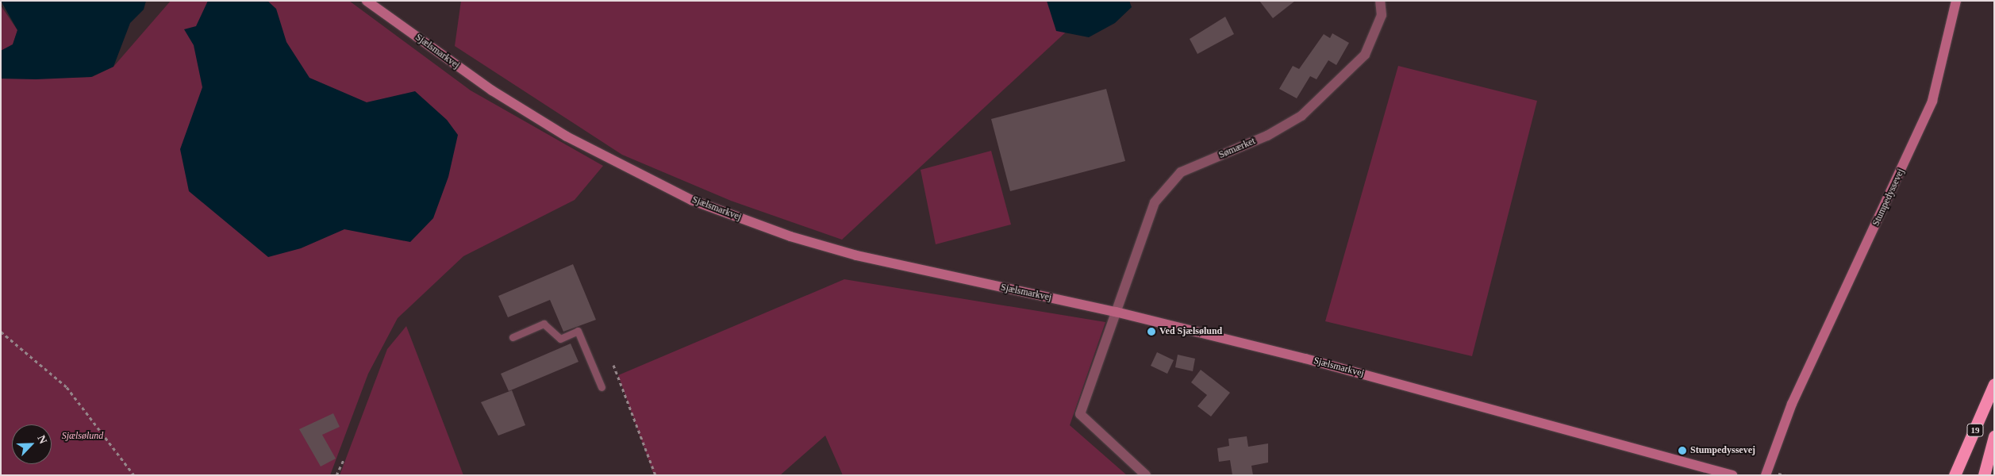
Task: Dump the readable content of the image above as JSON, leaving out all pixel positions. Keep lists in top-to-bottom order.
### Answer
{
  "streets": {
    "highway": ["19"],
    "street": ["Sjælsmarkvej", "Sømærket", "Stumpedyssevej"]
  },
  "crossings": [
    ["Sjælsmarkvej", "Sømærket"]
  ],
  "parks": ["Sjælsølund"],
  "places": ["Ved Sjælsølund", "Stumpedyssevej"],
  "north": "top right"
}
